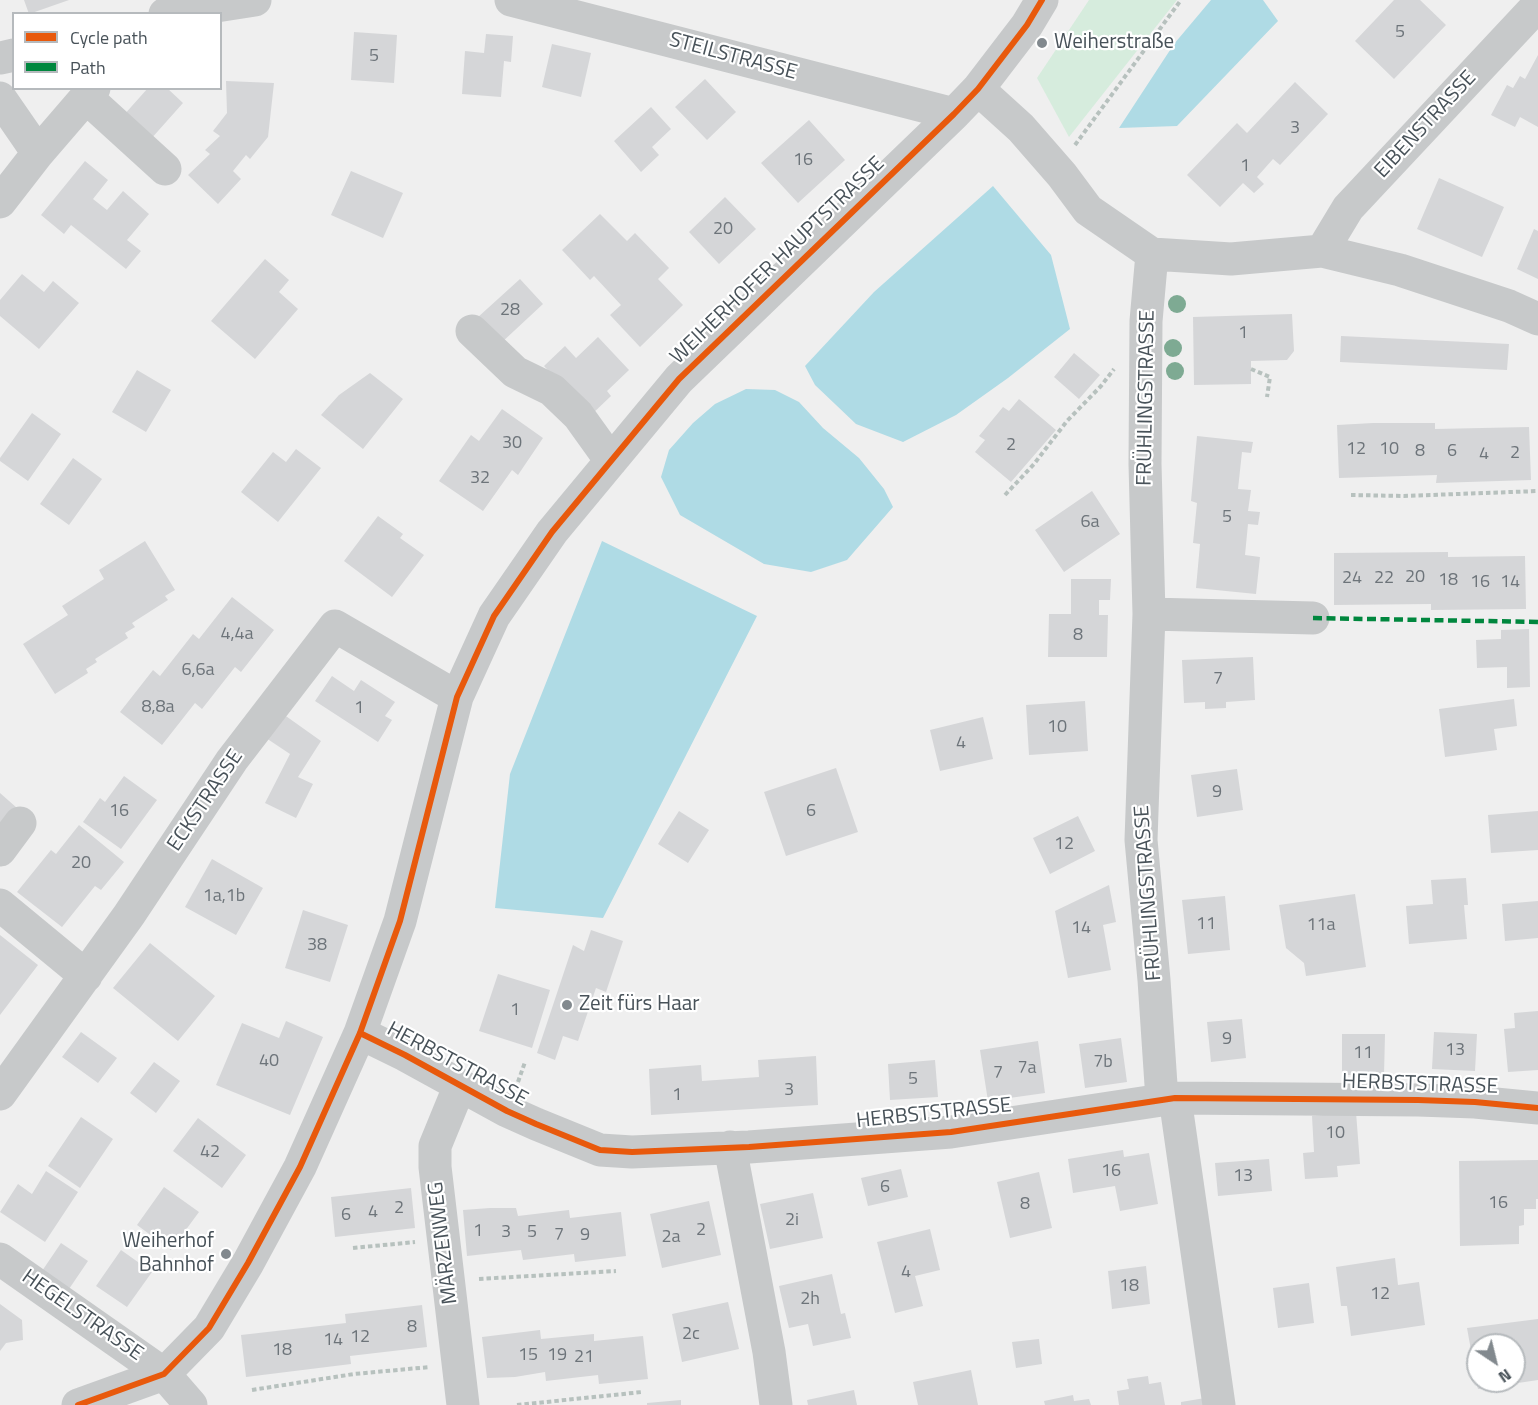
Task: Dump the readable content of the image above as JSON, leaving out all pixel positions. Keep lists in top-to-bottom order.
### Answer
{
  "streets": {
    "street": [
      "STEILSTRASSE",
      "EIBENSTRASSE",
      "WEIHERHOFER HAUPTSTRASSE",
      "FRÜHLINGSTRASSE",
      "ECKSTRASSE",
      "HERBSTSTRASSE",
      "MÄRZENWEG",
      "HEGELSTRASSE"
    ]
  },
  "crossings": [
    ["STEILSTRASSE", "WEIHERHOFER HAUPTSTRASSE"],
    ["WEIHERHOFER HAUPTSTRASSE", "ECKSTRASSE"],
    ["WEIHERHOFER HAUPTSTRASSE", "HERBSTSTRASSE"],
    ["WEIHERHOFER HAUPTSTRASSE", "HEGELSTRASSE"],
    ["FRÜHLINGSTRASSE", "HERBSTSTRASSE"],
    ["HERBSTSTRASSE", "MÄRZENWEG"]
  ],
  "places": ["Weiherstraße", "Zeit fürs Haar", "Weiherhof Bahnhof"],
  "house_numbers": [
    "5",
    "5",
    "3",
    "16",
    "1",
    "20",
    "28",
    "1",
    "30",
    "2",
    "12",
    "10",
    "8",
    "6",
    "2",
    "4",
    "32",
    "5",
    "6a",
    "20",
    "24",
    "22",
    "18",
    "16",
    "14",
    "4,4a",
    "8",
    "6,6a",
    "7",
    "8,8a",
    "1",
    "10",
    "4",
    "9",
    "16",
    "6",
    "12",
    "20",
    "1a,1b",
    "11",
    "11a",
    "14",
    "38",
    "1",
    "9",
    "13",
    "11",
    "40",
    "7b",
    "7a",
    "7",
    "5",
    "3",
    "1",
    "10",
    "42",
    "16",
    "13",
    "6",
    "16",
    "8",
    "2",
    "4",
    "6",
    "2i",
    "2",
    "1",
    "3",
    "5",
    "7",
    "9",
    "2a",
    "4",
    "18",
    "12",
    "2h",
    "8",
    "2c",
    "12",
    "14",
    "18",
    "15",
    "19",
    "21"
  ],
  "legend": ["Cycle path", "Path"],
  "north": "bottom right"
}
